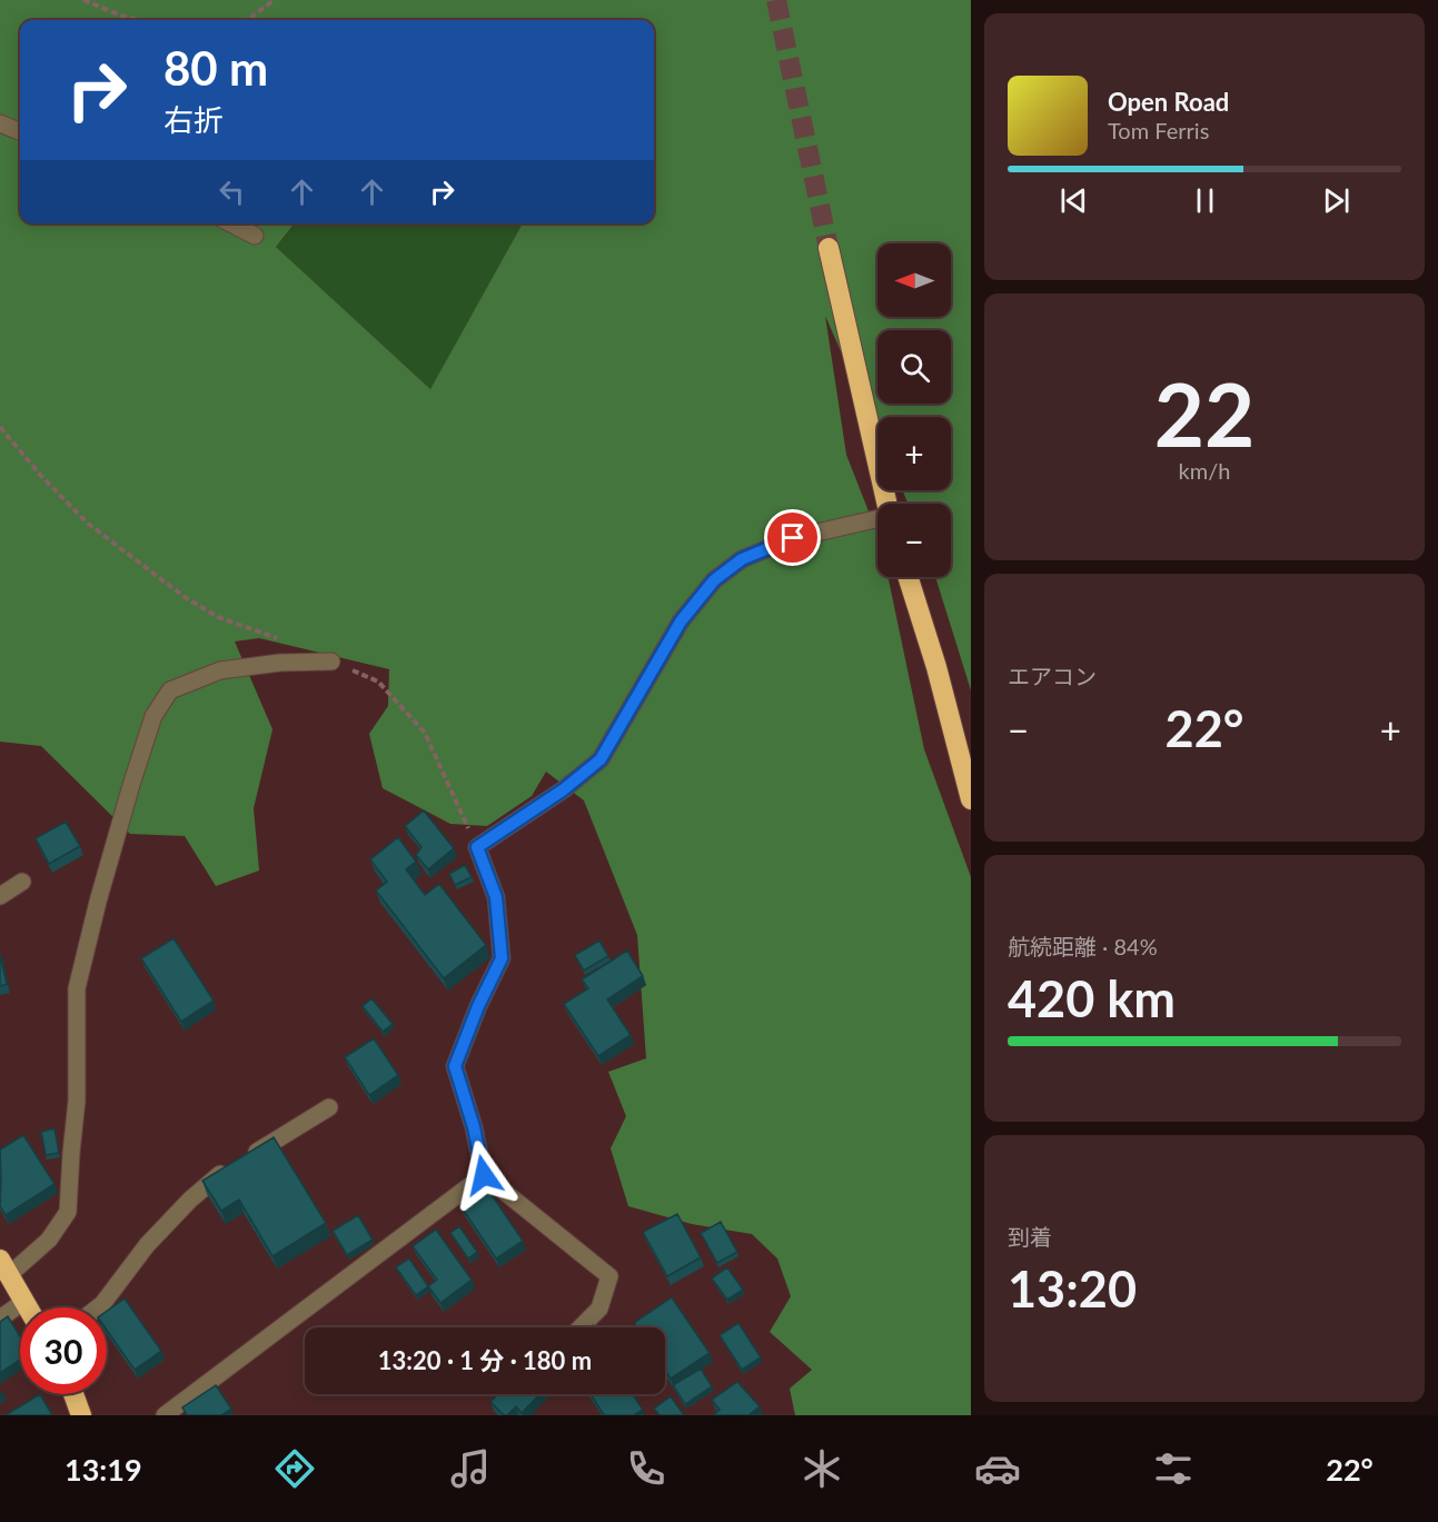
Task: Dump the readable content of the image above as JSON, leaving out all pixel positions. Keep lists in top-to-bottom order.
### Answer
{
  "north": "left",
  "page": {
    "turn": ["80 m", "右折"],
    "song": ["Open Road", "Tom Ferris"],
    "map_buttons": ["+", "−"],
    "tile": [
      ["22", "km/h"],
      "エアコン",
      ["航続距離 · 84%", "420 km"],
      ["到着", "13:20"]
    ],
    "heat": ["−", "22°", "+"],
    "limit": "30",
    "trip": "13:20 · 1 分 · 180 m",
    "tabs": ["13:19", "22°"]
  }
}
